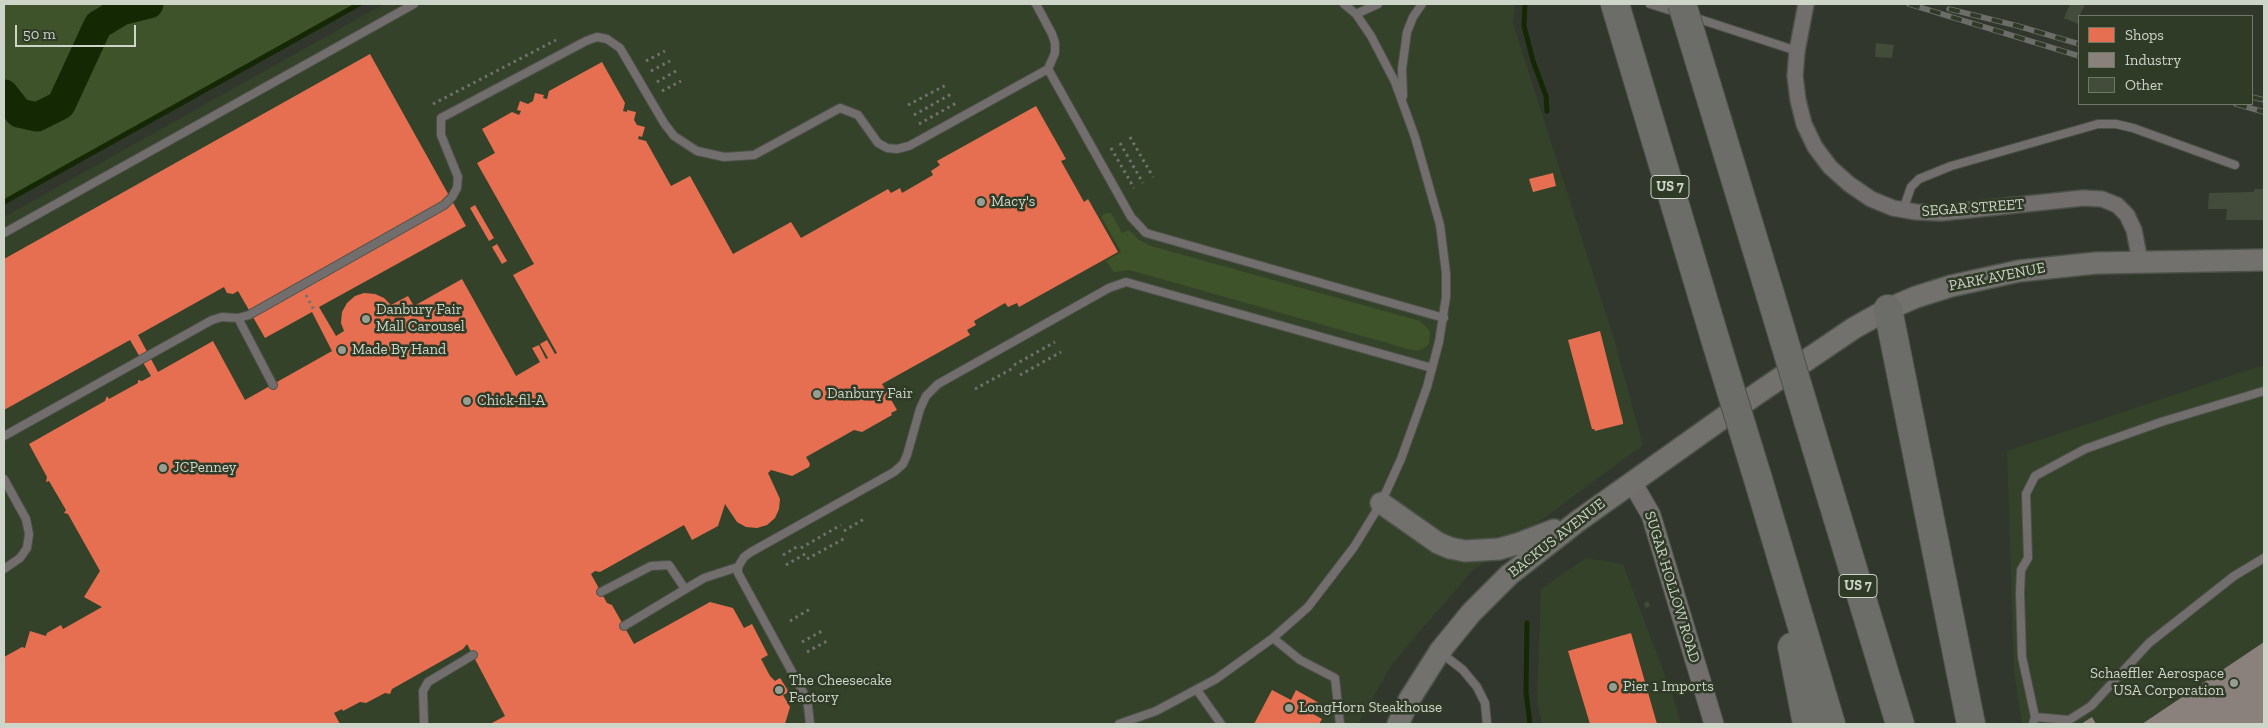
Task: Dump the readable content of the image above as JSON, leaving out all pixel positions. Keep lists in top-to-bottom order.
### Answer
{
  "streets": {
    "highway": ["US 7"],
    "main road": ["PARK AVENUE", "BACKUS AVENUE"],
    "street": ["SEGAR STREET", "SUGAR HOLLOW ROAD"]
  },
  "crossings": [
    ["SEGAR STREET", "PARK AVENUE"],
    ["PARK AVENUE", "BACKUS AVENUE"],
    ["BACKUS AVENUE", "SUGAR HOLLOW ROAD"]
  ],
  "places": [
    "Macy's",
    "Danbury Fair Mall Carousel",
    "Made By Hand",
    "Danbury Fair",
    "Chick-fil-A",
    "JCPenney",
    "Schaeffler Aerospace USA Corporation",
    "Pier 1 Imports",
    "The Cheesecake Factory",
    "LongHorn Steakhouse"
  ],
  "legend": ["Shops", "Industry", "Other"],
  "scale_bar": "50 m"
}
